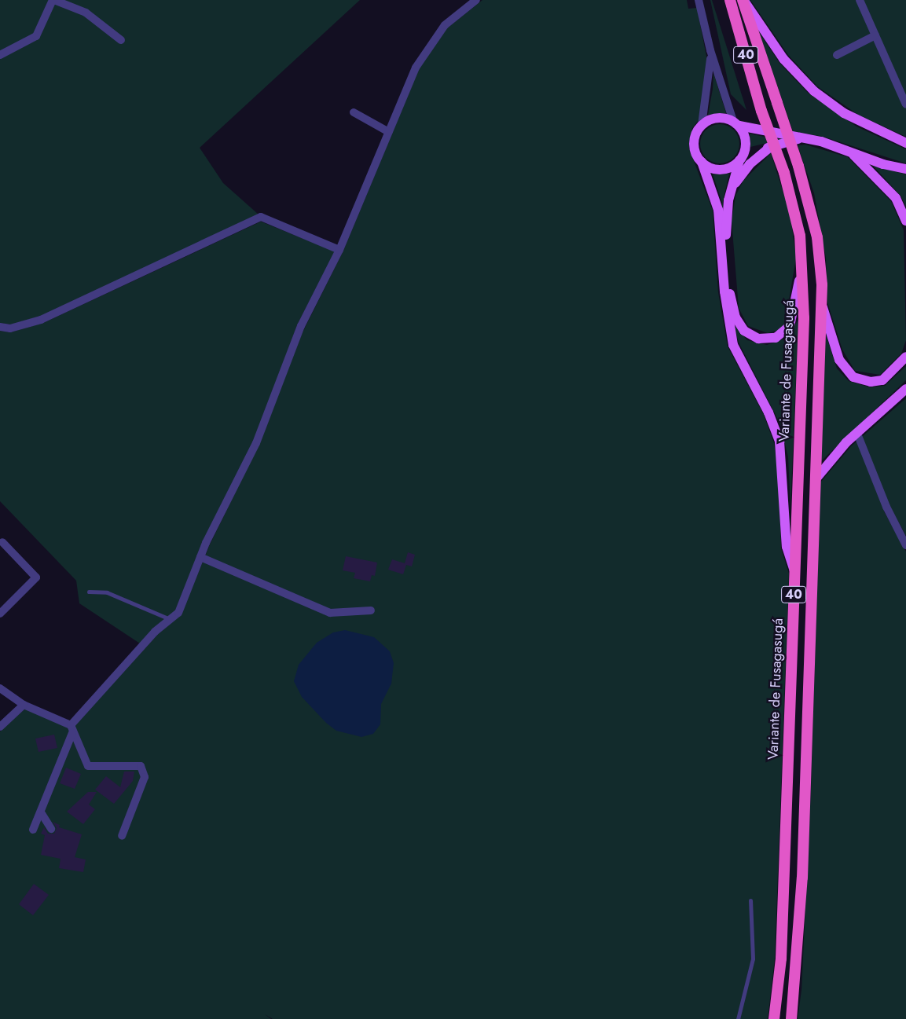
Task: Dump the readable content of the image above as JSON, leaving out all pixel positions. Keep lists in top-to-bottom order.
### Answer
{
  "streets": {
    "highway": ["40", "Variante de Fusagasugá"]
  },
  "crossings": [
    ["40", "Variante de Fusagasugá"]
  ]
}
